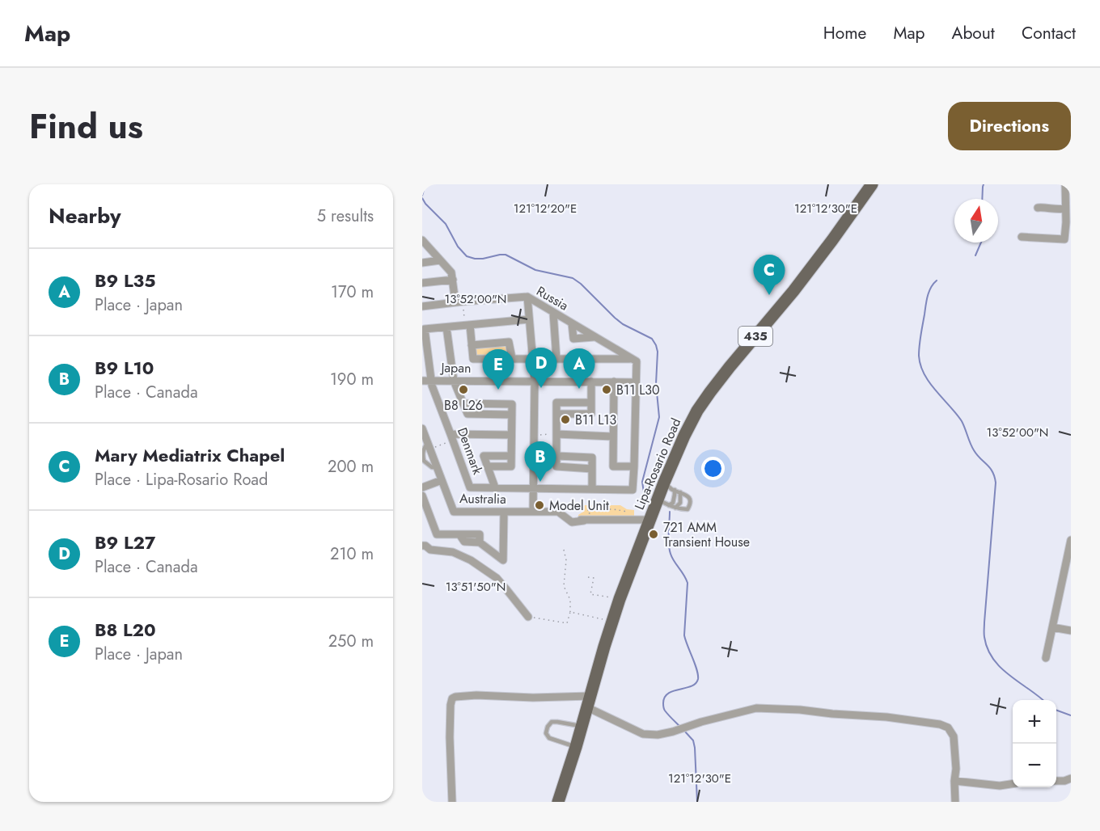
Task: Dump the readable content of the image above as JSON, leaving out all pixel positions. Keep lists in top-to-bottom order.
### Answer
{
  "streets": {
    "main road": ["435", "Lipa-Rosario Road"],
    "street": [
      "Russia",
      "Japan",
      "Denmark",
      "Australia"
    ]
  },
  "crossings": [
    ["Japan", "Denmark"],
    ["Lipa-Rosario Road", "Australia"]
  ],
  "places": [
    "B8 L26",
    "B11 L30",
    "B11 L13",
    "Model Unit",
    "721 AMM Transient House"
  ],
  "north": "top",
  "page": {
    "header": "Map",
    "nav": [
      "Home",
      "Map",
      "About",
      "Contact"
    ],
    "title": "Find us",
    "buttons": "Directions",
    "heading": ["Nearby", "5 results"],
    "list": [
      {
        "mark": "A",
        "name": "B9 L35",
        "note": "Place · Japan",
        "value": "170 m"
      },
      {
        "mark": "B",
        "name": "B9 L10",
        "note": "Place · Canada",
        "value": "190 m"
      },
      {
        "mark": "C",
        "name": "Mary Mediatrix Chapel",
        "note": "Place · Lipa-Rosario Road",
        "value": "200 m"
      },
      {
        "mark": "D",
        "name": "B9 L27",
        "note": "Place · Canada",
        "value": "210 m"
      },
      {
        "mark": "E",
        "name": "B8 L20",
        "note": "Place · Japan",
        "value": "250 m"
      }
    ],
    "pins": [
      "C",
      "D",
      "A",
      "E",
      "B"
    ],
    "map_buttons": ["+", "−"]
  },
  "coordinates": [
    "121°12'20\"E",
    "121°12'30\"E",
    "13°52'00\"N",
    "13°51'50\"N"
  ]
}
